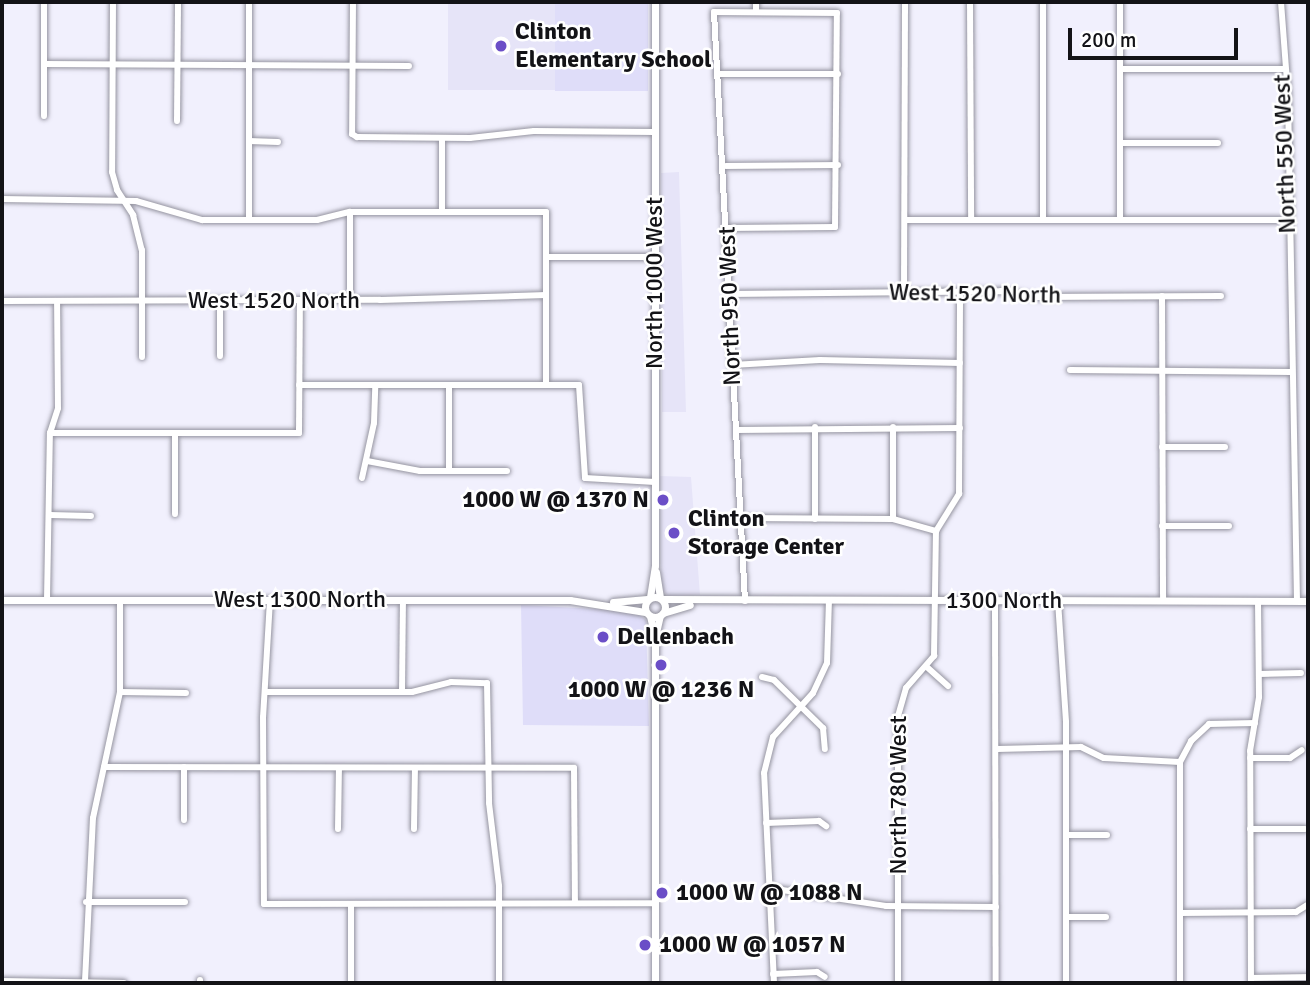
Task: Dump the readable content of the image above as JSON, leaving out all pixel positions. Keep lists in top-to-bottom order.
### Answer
{
  "streets": {
    "street": [
      "North 550 West",
      "North 1000 West",
      "West 1520 North",
      "North 950 West",
      "West 1300 North",
      "1300 North",
      "North 780 West"
    ]
  },
  "crossings": [
    ["North 550 West", "1300 North"],
    ["North 1000 West", "West 1300 North"],
    ["North 1000 West", "1300 North"],
    ["West 1520 North", "North 950 West"],
    ["North 950 West", "1300 North"],
    ["West 1300 North", "1300 North"]
  ],
  "places": [
    "Clinton Elementary School",
    "1000 W @ 1370 N",
    "Clinton Storage Center",
    "Dellenbach",
    "1000 W @ 1236 N",
    "1000 W @ 1088 N",
    "1000 W @ 1057 N"
  ],
  "scale_bar": "200 m"
}
